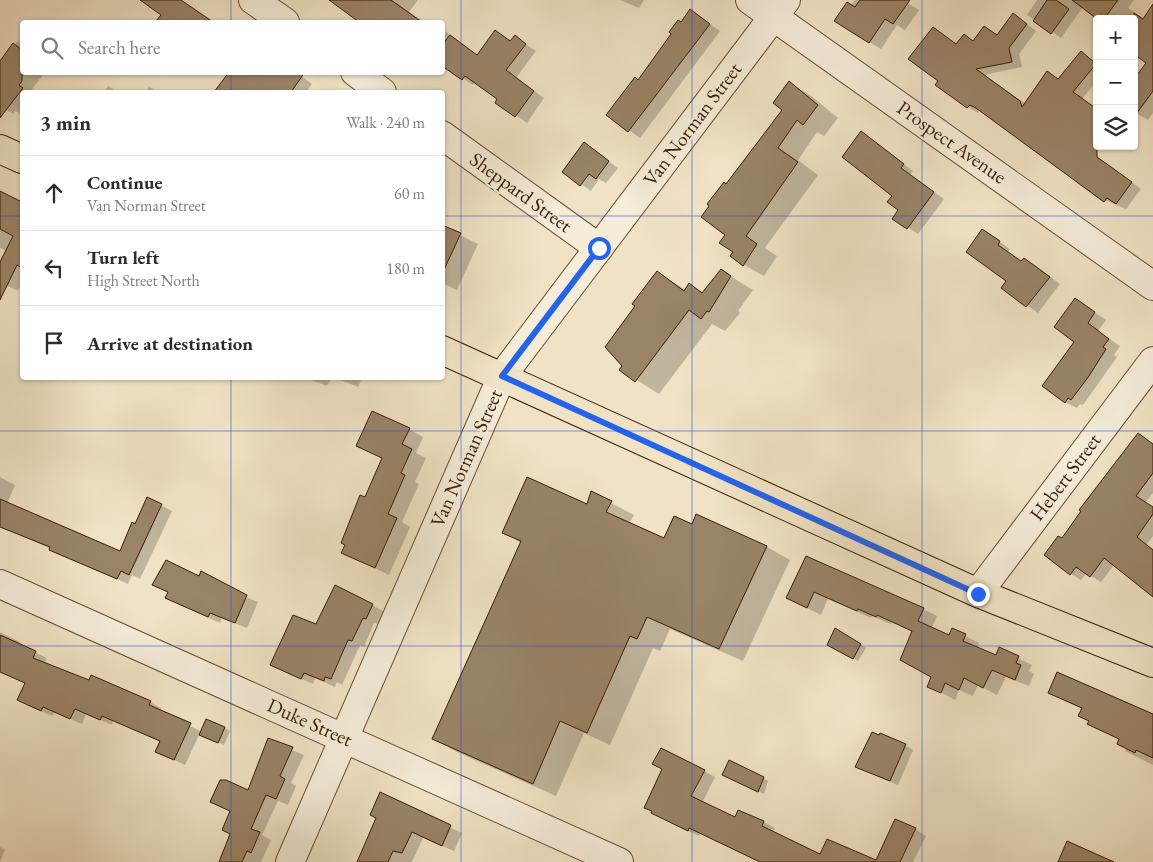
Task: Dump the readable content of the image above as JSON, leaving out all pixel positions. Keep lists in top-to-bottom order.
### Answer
{
  "streets": {
    "street": [
      "Van Norman Street",
      "Prospect Avenue",
      "Sheppard Street",
      "Hebert Street",
      "Duke Street"
    ]
  },
  "crossings": [
    ["Van Norman Street", "Prospect Avenue"],
    ["Van Norman Street", "Sheppard Street"],
    ["Van Norman Street", "Duke Street"]
  ],
  "page": {
    "map_buttons": ["+", "−"],
    "search": "Search here",
    "heading": ["3 min", "Walk · 240 m"],
    "list": [
      ["Continue", "Van Norman Street", "60 m"],
      ["Turn left", "High Street North", "180 m"],
      "Arrive at destination"
    ]
  }
}
